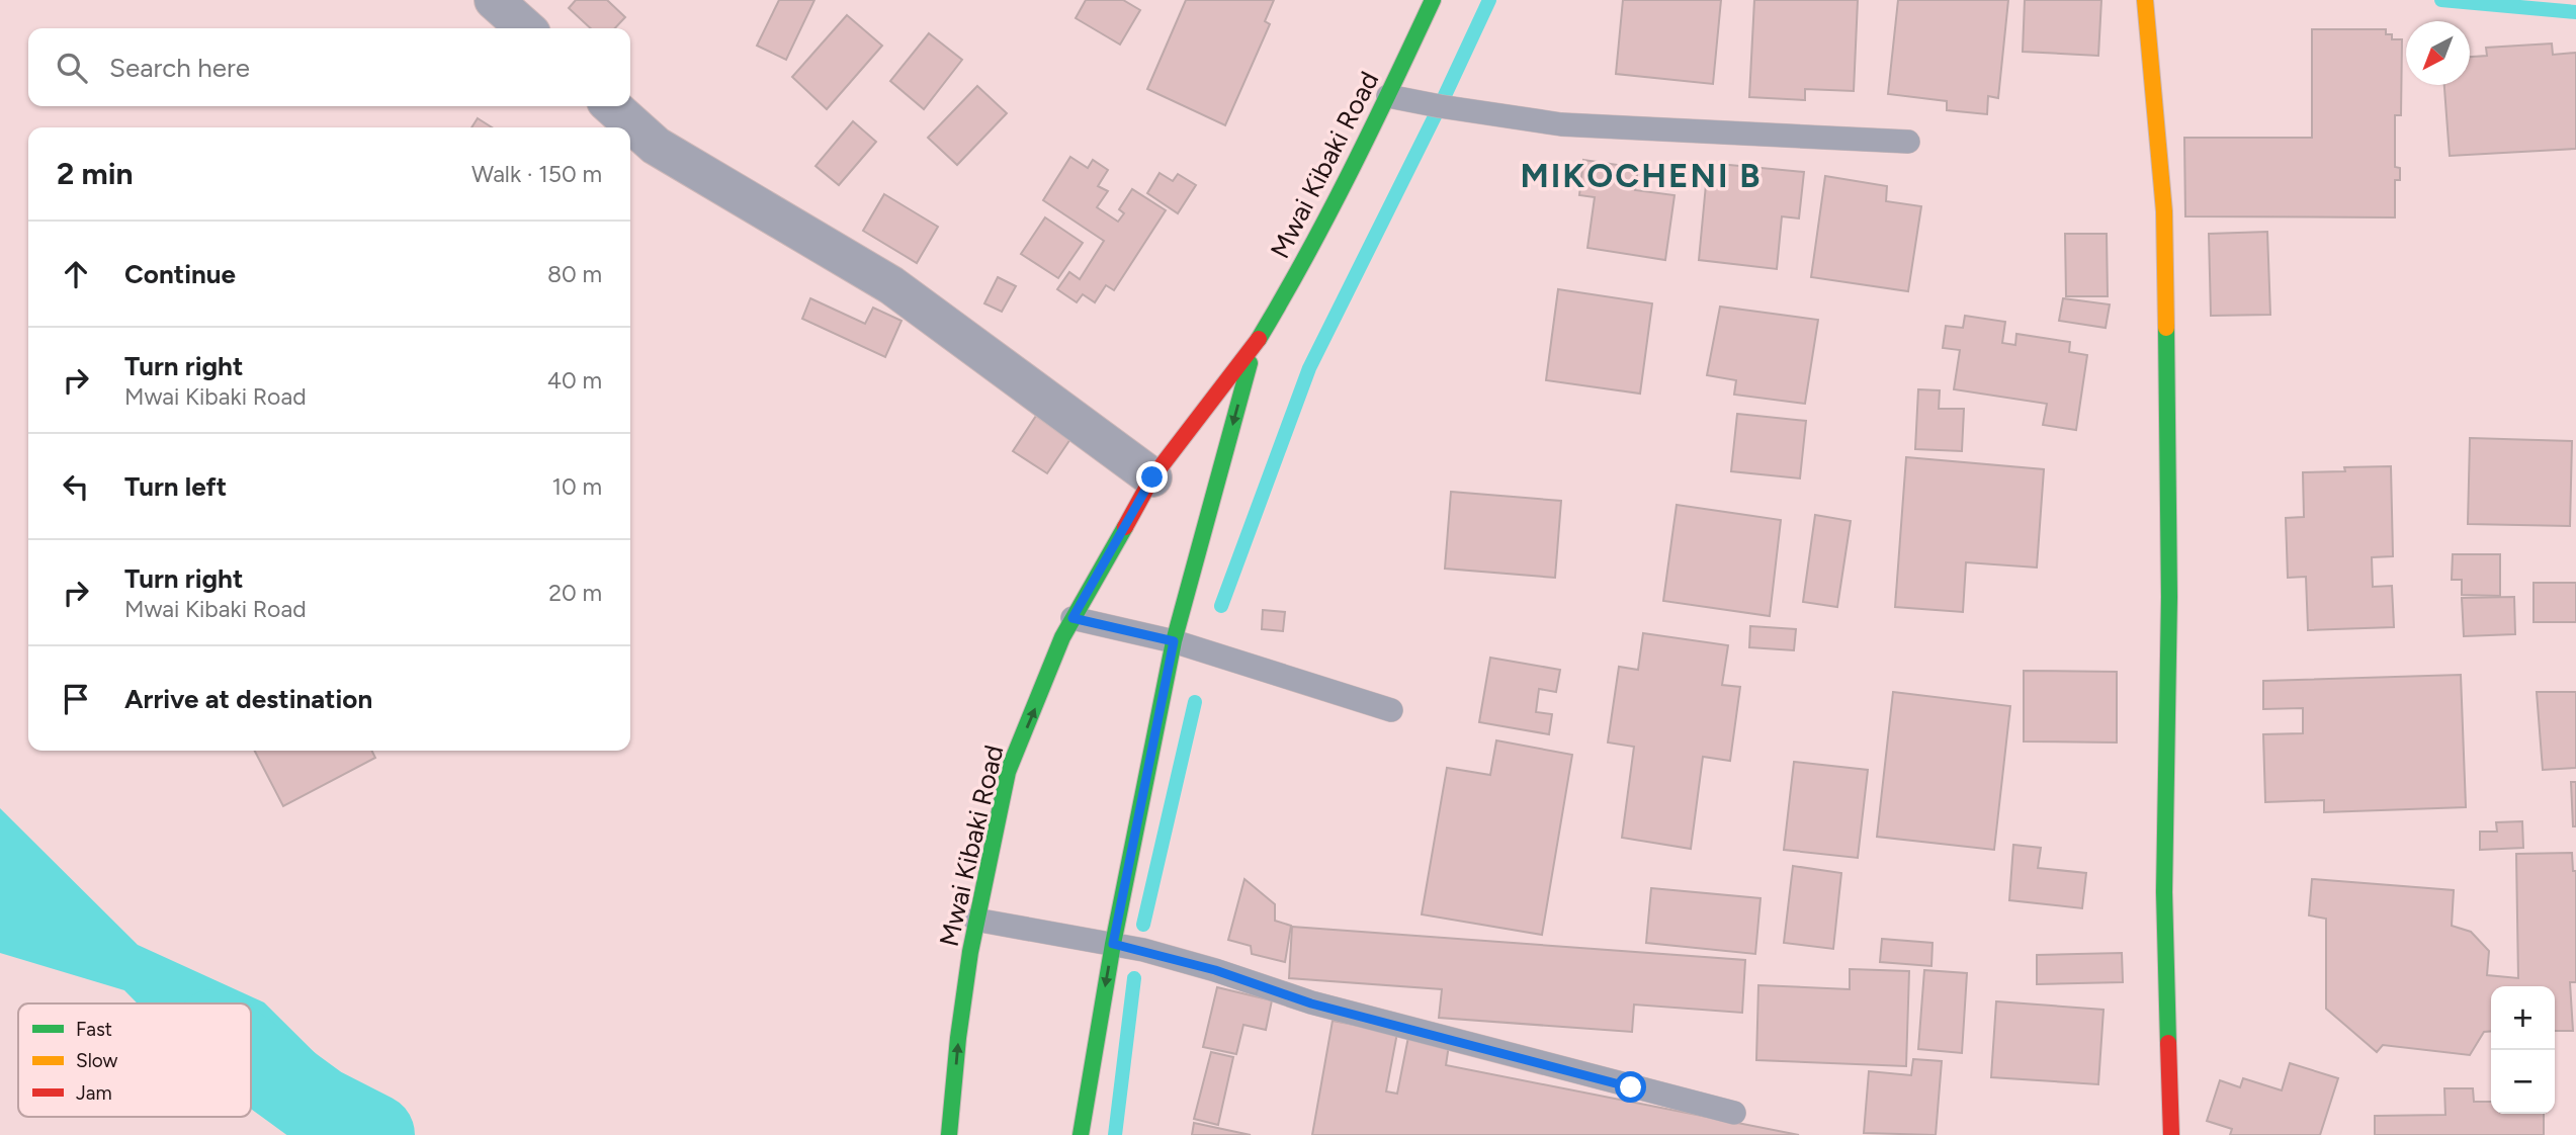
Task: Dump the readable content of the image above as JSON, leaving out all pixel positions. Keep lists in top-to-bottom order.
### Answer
{
  "streets": {
    "main road": ["Mwai Kibaki Road"]
  },
  "districts": ["MIKOCHENI B"],
  "legend": ["Fast", "Slow", "Jam"],
  "north": "bottom left",
  "page": {
    "search": "Search here",
    "heading": ["2 min", "Walk · 150 m"],
    "list": [
      ["Continue", "80 m"],
      ["Turn right", "Mwai Kibaki Road", "40 m"],
      ["Turn left", "10 m"],
      ["Turn right", "Mwai Kibaki Road", "20 m"],
      "Arrive at destination"
    ],
    "map_buttons": ["+", "−"]
  }
}
